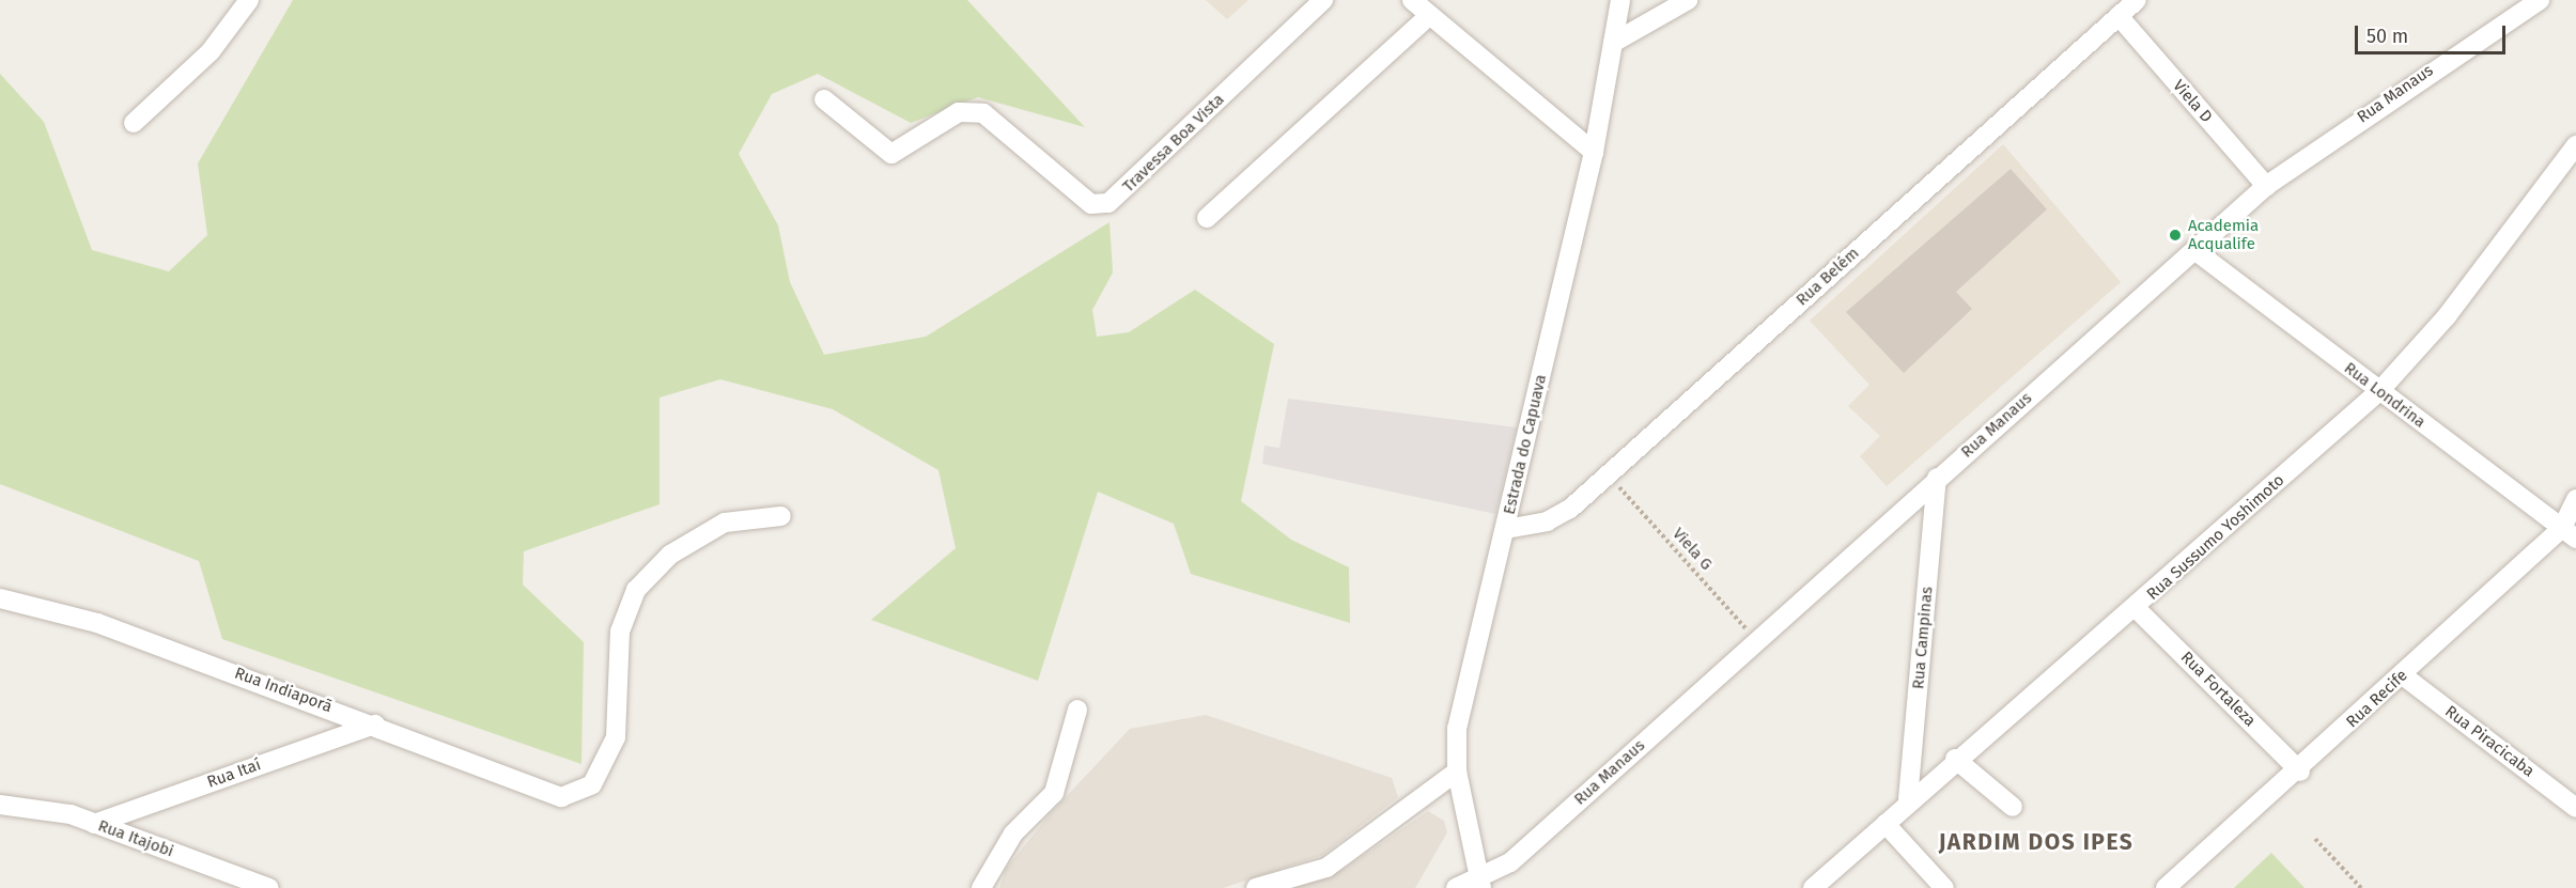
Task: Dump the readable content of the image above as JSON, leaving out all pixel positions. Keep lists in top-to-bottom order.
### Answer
{
  "streets": {
    "street": [
      "Rua Manaus",
      "Viela D",
      "Travessa Boa Vista",
      "Rua Belém",
      "Rua Londrina",
      "Estrada do Capuava",
      "Rua Sussumo Yoshimoto",
      "Rua Campinas",
      "Rua Fortaleza",
      "Rua Indiaporã",
      "Rua Recife",
      "Rua Piracicaba",
      "Rua Itaí",
      "Rua Itajobi"
    ],
    "path": ["Viela G"]
  },
  "crossings": [
    ["Rua Manaus", "Viela D"],
    ["Rua Manaus", "Rua Londrina"],
    ["Rua Manaus", "Estrada do Capuava"],
    ["Rua Manaus", "Viela G"],
    ["Rua Manaus", "Rua Campinas"],
    ["Viela D", "Rua Belém"],
    ["Rua Belém", "Estrada do Capuava"],
    ["Rua Belém", "Viela G"],
    ["Rua Londrina", "Rua Sussumo Yoshimoto"],
    ["Rua Londrina", "Rua Recife"],
    ["Rua Sussumo Yoshimoto", "Rua Campinas"],
    ["Rua Sussumo Yoshimoto", "Rua Fortaleza"],
    ["Rua Fortaleza", "Rua Recife"],
    ["Rua Indiaporã", "Rua Itaí"],
    ["Rua Recife", "Rua Piracicaba"],
    ["Rua Itaí", "Rua Itajobi"]
  ],
  "districts": ["JARDIM DOS IPES"],
  "places": ["Academia Acqualife"],
  "scale_bar": "50 m"
}
